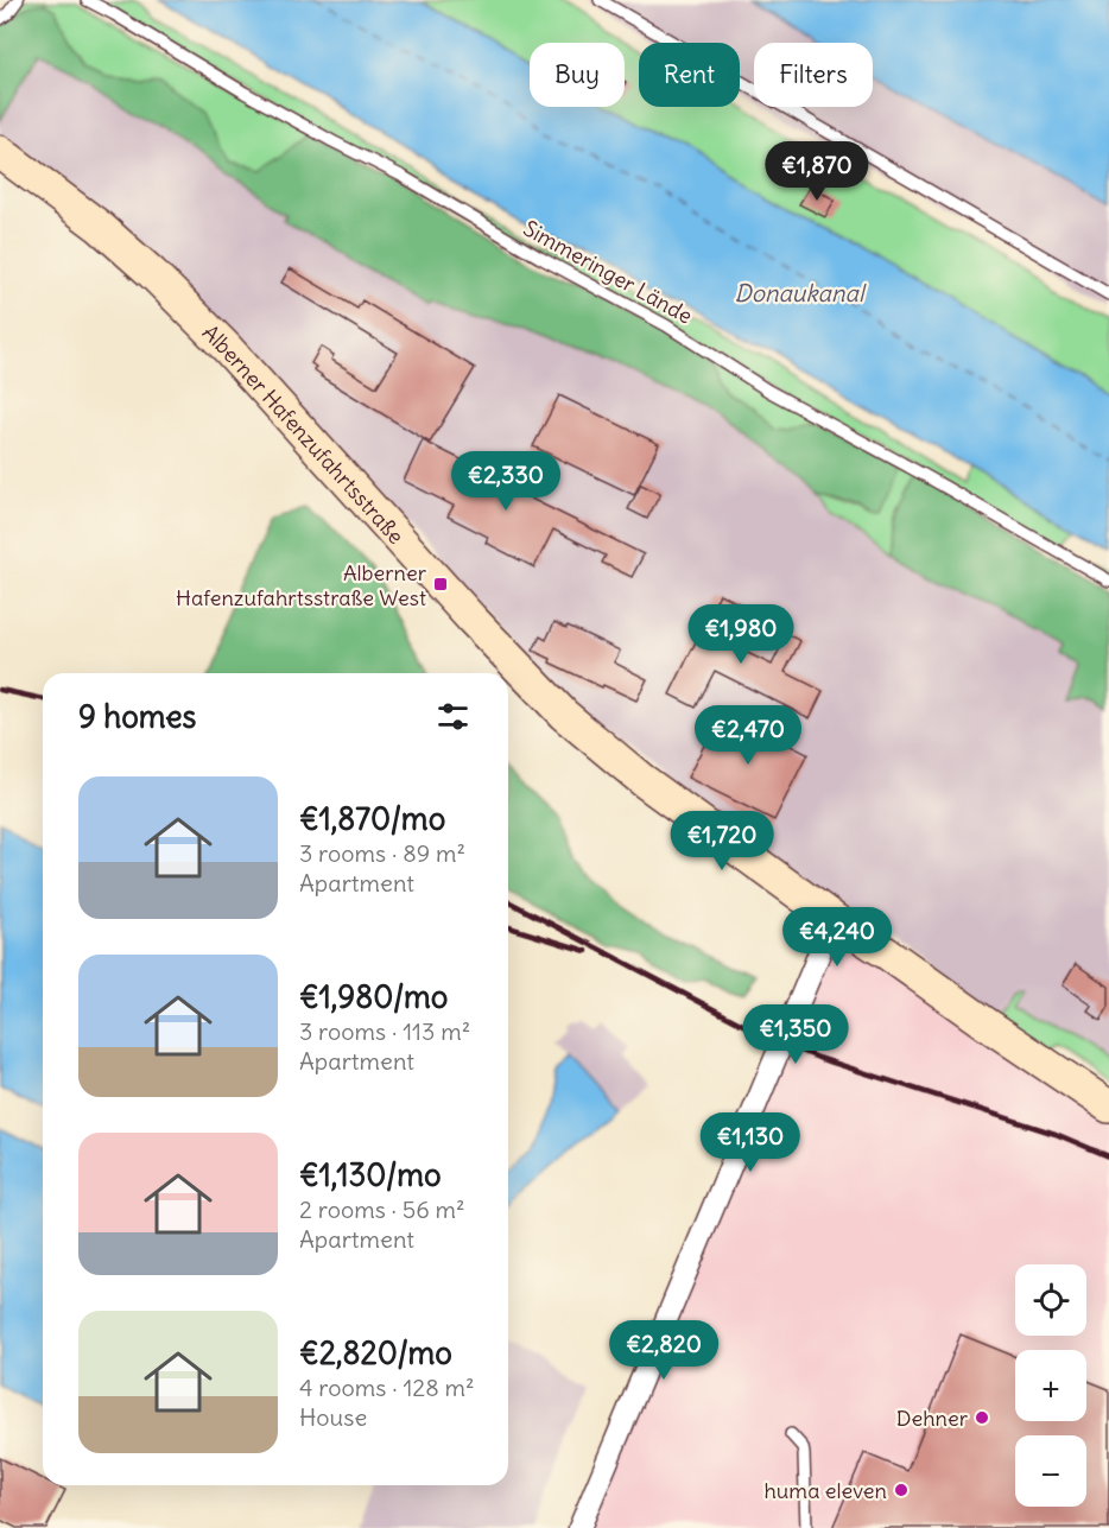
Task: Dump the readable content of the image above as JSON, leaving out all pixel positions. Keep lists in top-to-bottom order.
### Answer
{
  "streets": {
    "street": ["Alberner Hafenzufahrtsstraße"],
    "lane": ["Simmeringer Lände"]
  },
  "water": ["Donaukanal"],
  "places": {
    "transit": ["Alberner Hafenzufahrtsstraße West"],
    "other": ["Dehner", "huma eleven"]
  },
  "page": {
    "chip": ["Buy", "Rent", "Filters"],
    "price": [
      "€1,870",
      "€2,330",
      "€1,980",
      "€2,470",
      "€1,720",
      "€4,240",
      "€1,350",
      "€1,130",
      "€2,820"
    ],
    "heading": "9 homes",
    "list": [
      {
        "name": "€1,870/mo",
        "note": "3 rooms · 89 m² · Apartment"
      },
      {
        "name": "€1,980/mo",
        "note": "3 rooms · 113 m² · Apartment"
      },
      {
        "name": "€1,130/mo",
        "note": "2 rooms · 56 m² · Apartment"
      },
      {
        "name": "€2,820/mo",
        "note": "4 rooms · 128 m² · House"
      }
    ],
    "map_buttons": ["+", "−"]
  }
}
